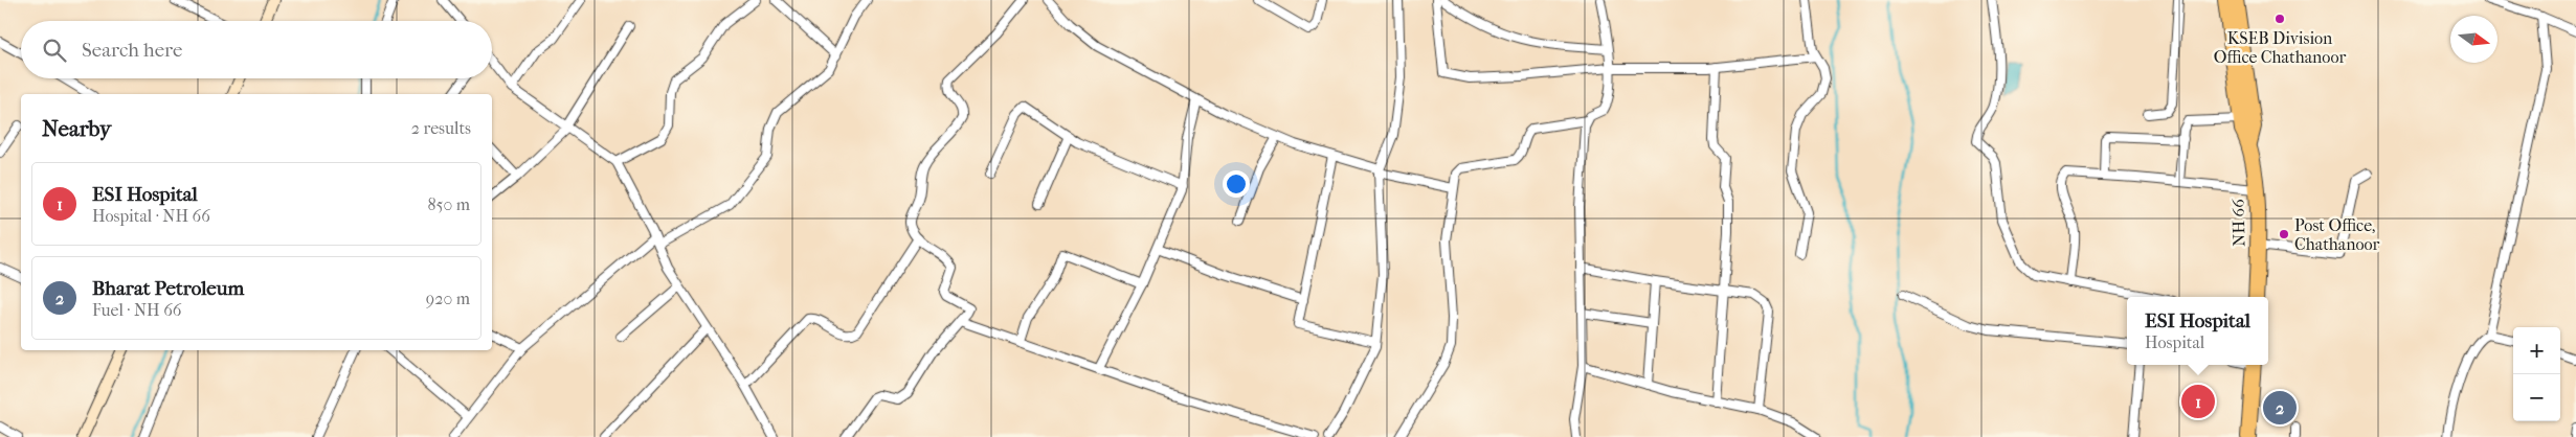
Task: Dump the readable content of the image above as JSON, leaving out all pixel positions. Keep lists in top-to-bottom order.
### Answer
{
  "streets": {
    "highway": ["NH 66"]
  },
  "places": ["KSEB Division Office Chathanoor", "Post Office, Chathanoor"],
  "north": "right",
  "page": {
    "search": "Search here",
    "heading": ["Nearby", "2 results"],
    "list": [
      {
        "mark": "1",
        "name": "ESI Hospital",
        "note": "Hospital · NH 66",
        "value": "850 m"
      },
      {
        "mark": "2",
        "name": "Bharat Petroleum",
        "note": "Fuel · NH 66",
        "value": "920 m"
      }
    ],
    "popup": ["ESI Hospital", "Hospital"],
    "map_buttons": ["+", "−"],
    "pins": ["1", "2"]
  }
}
